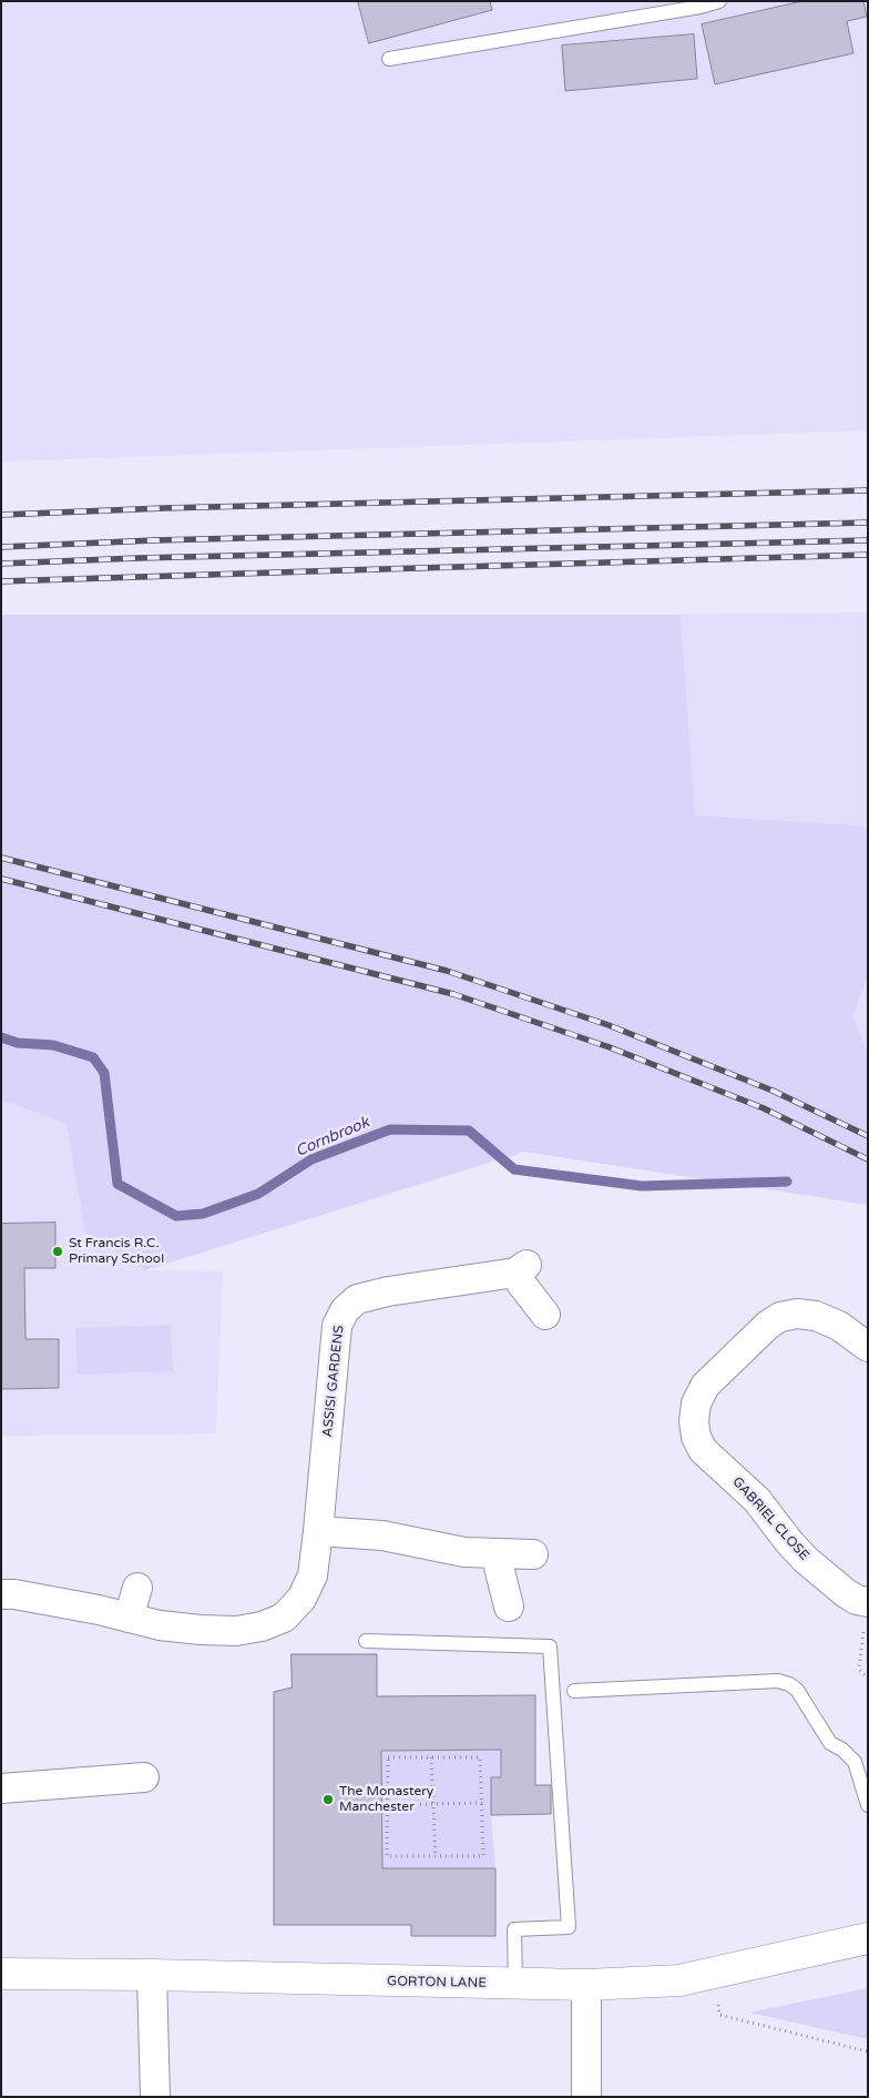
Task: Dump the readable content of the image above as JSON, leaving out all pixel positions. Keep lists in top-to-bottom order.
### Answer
{
  "streets": {
    "street": ["ASSISI GARDENS", "GABRIEL CLOSE", "GORTON LANE"]
  },
  "water": ["Cornbrook"],
  "places": ["St Francis R.C. Primary School", "The Monastery Manchester"]
}
